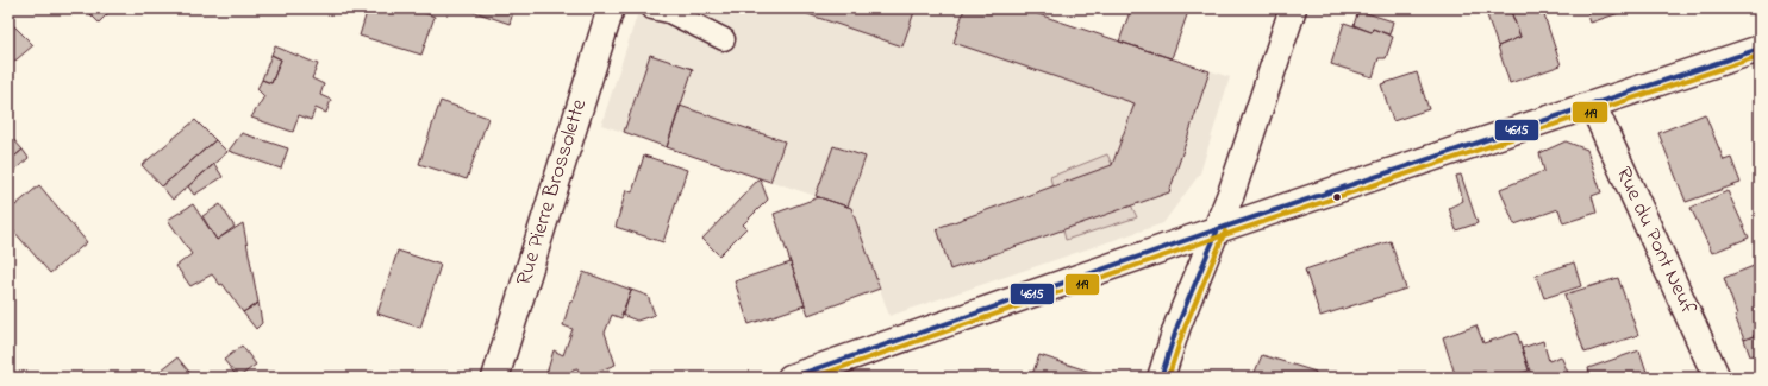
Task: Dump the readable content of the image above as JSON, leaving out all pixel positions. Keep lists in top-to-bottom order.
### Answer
{
  "streets": {
    "street": ["Rue Pierre Brossolette", "Rue du Pont Neuf"]
  },
  "lines": ["transit line 4615", "transit line 119"]
}
